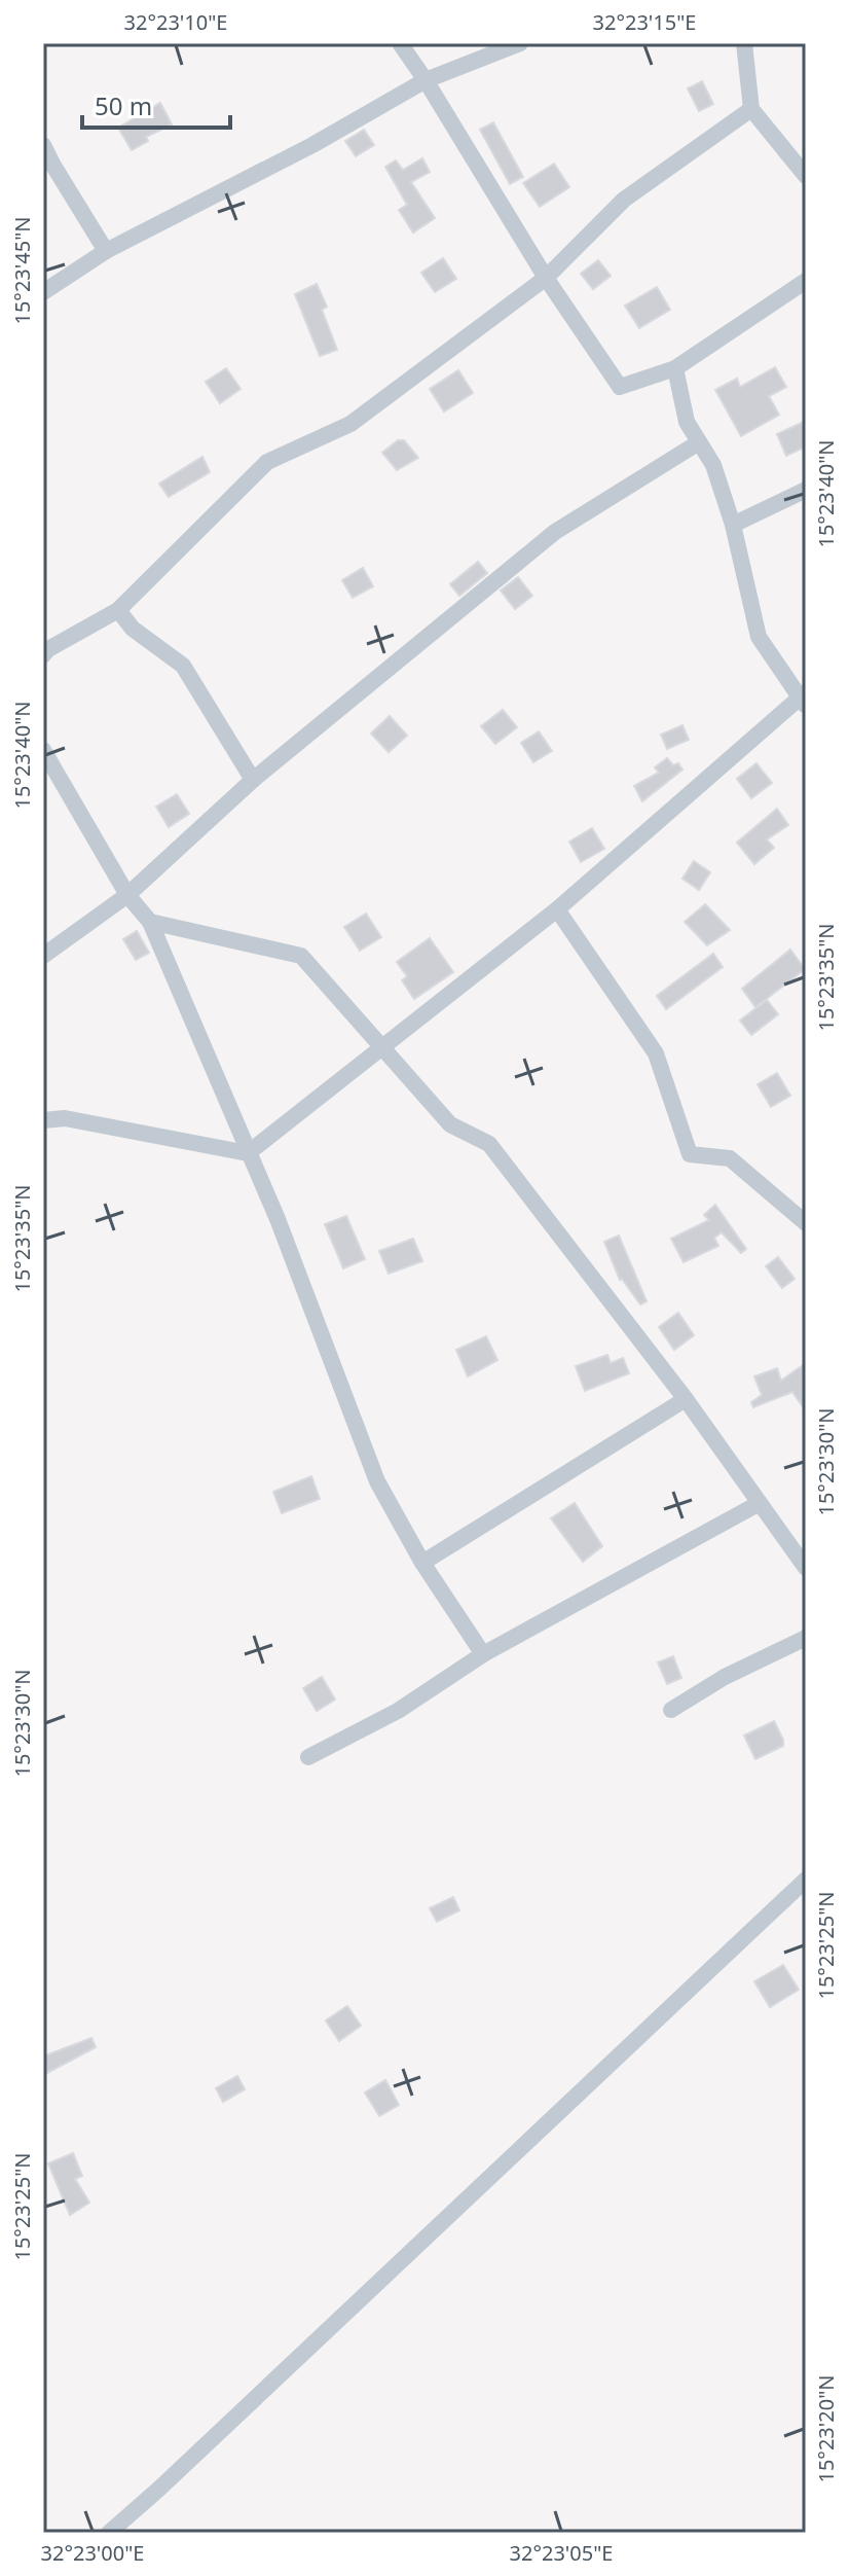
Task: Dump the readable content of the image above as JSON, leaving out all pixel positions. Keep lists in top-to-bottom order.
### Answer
{
  "scale_bar": "50 m",
  "coordinates": [
    "32°23'10\"E",
    "32°23'15\"E",
    "15°23'45\"N",
    "15°23'40\"N",
    "15°23'35\"N",
    "15°23'30\"N",
    "15°23'25\"N",
    "15°23'20\"N",
    "32°23'00\"E",
    "32°23'05\"E"
  ]
}
